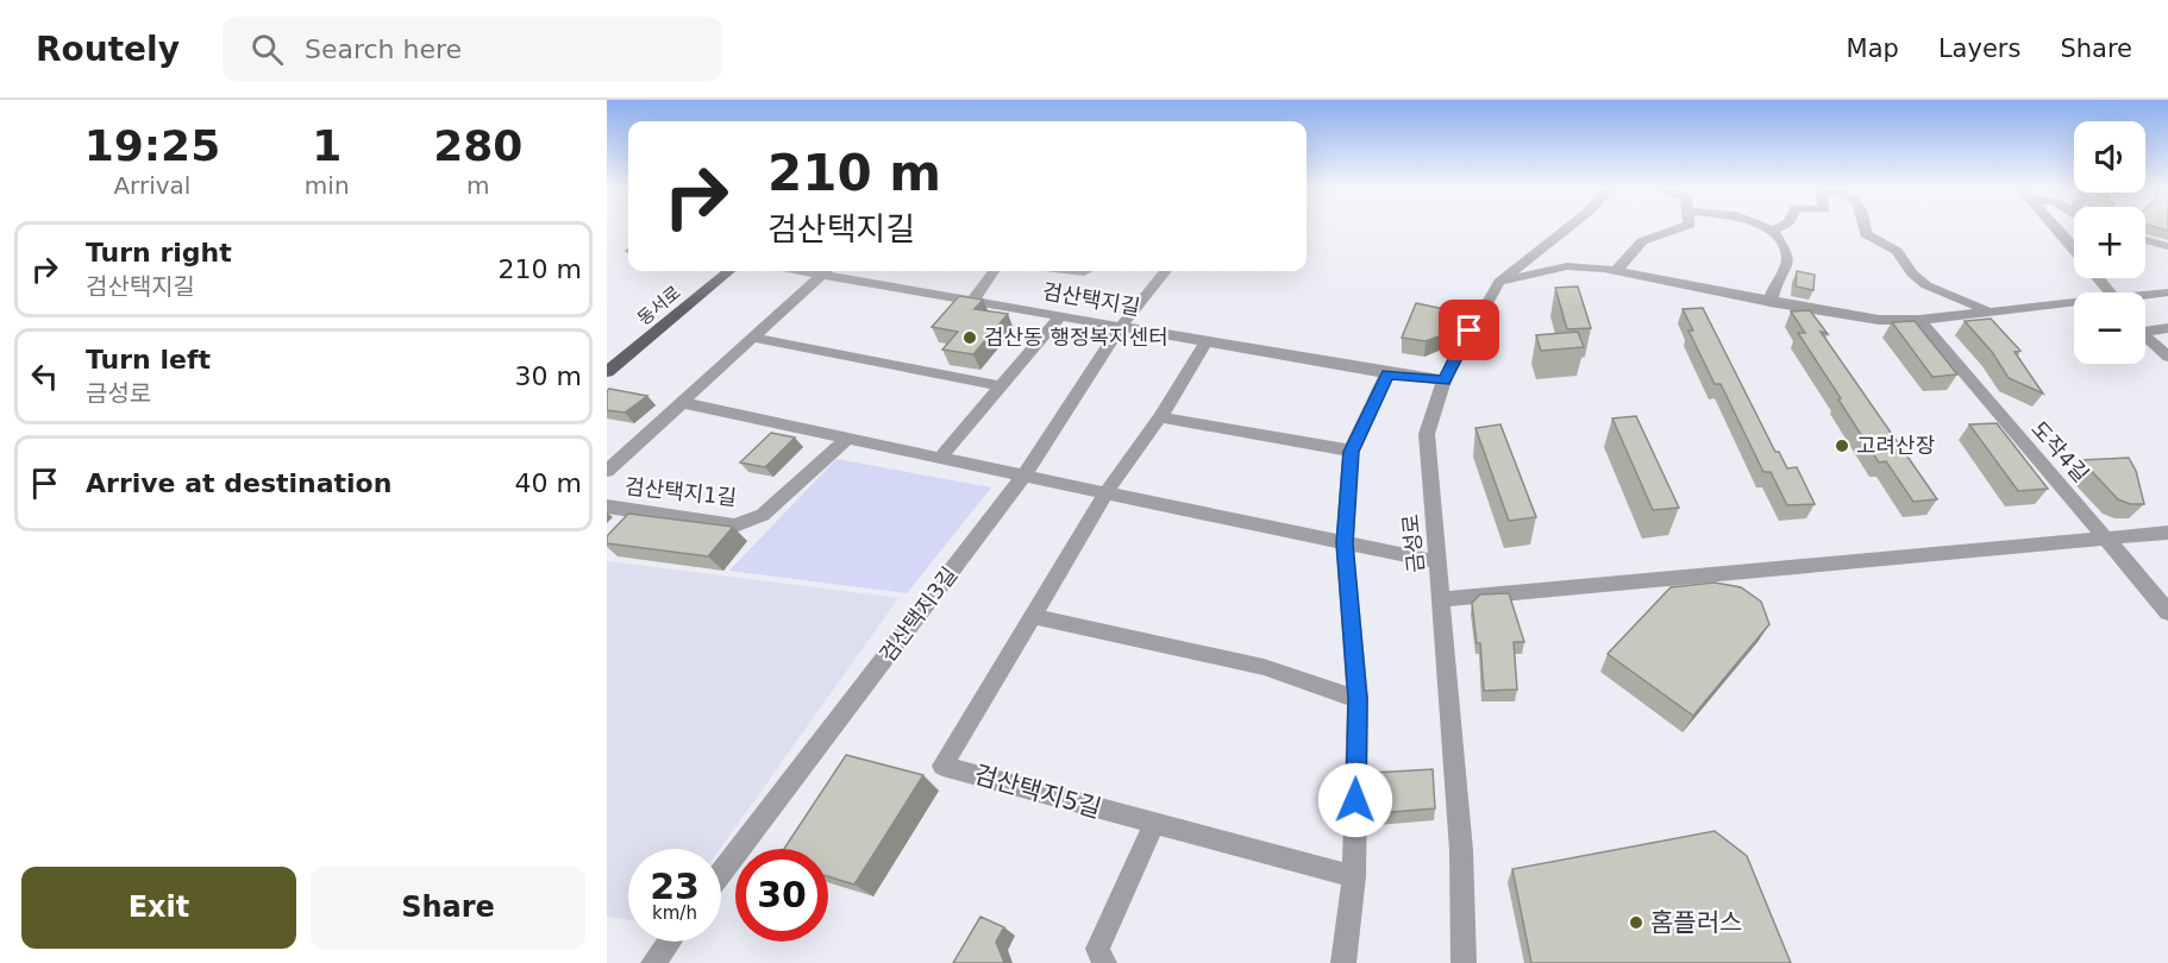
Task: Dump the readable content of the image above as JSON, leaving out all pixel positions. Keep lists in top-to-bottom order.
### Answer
{
  "streets": {
    "main road": ["동서로"],
    "street": [
      "검산택지길",
      "도작4길",
      "검산택지1길",
      "금성로",
      "검산택지3길",
      "검산택지5길"
    ]
  },
  "crossings": [
    ["검산택지길", "금성로"],
    ["검산택지길", "검산택지3길"],
    ["검산택지길", "검산택지5길"]
  ],
  "places": ["검산동 행정복지센터", "고려산장", "홈플러스"],
  "page": {
    "header": "Routely",
    "search": "Search here",
    "nav": ["Map", "Layers", "Share"],
    "eta": [
      "19:25",
      "Arrival",
      "1",
      "min",
      "280",
      "m"
    ],
    "map_buttons": ["+", "−"],
    "turn": ["210 m", "검산택지길"],
    "list": [
      {
        "name": "Turn right",
        "note": "검산택지길",
        "value": "210 m"
      },
      {
        "name": "Turn left",
        "note": "금성로",
        "value": "30 m"
      },
      {
        "name": "Arrive at destination",
        "value": "40 m"
      }
    ],
    "speed": "23 km/h",
    "limit": "30",
    "buttons": ["Exit", "Share"]
  }
}
